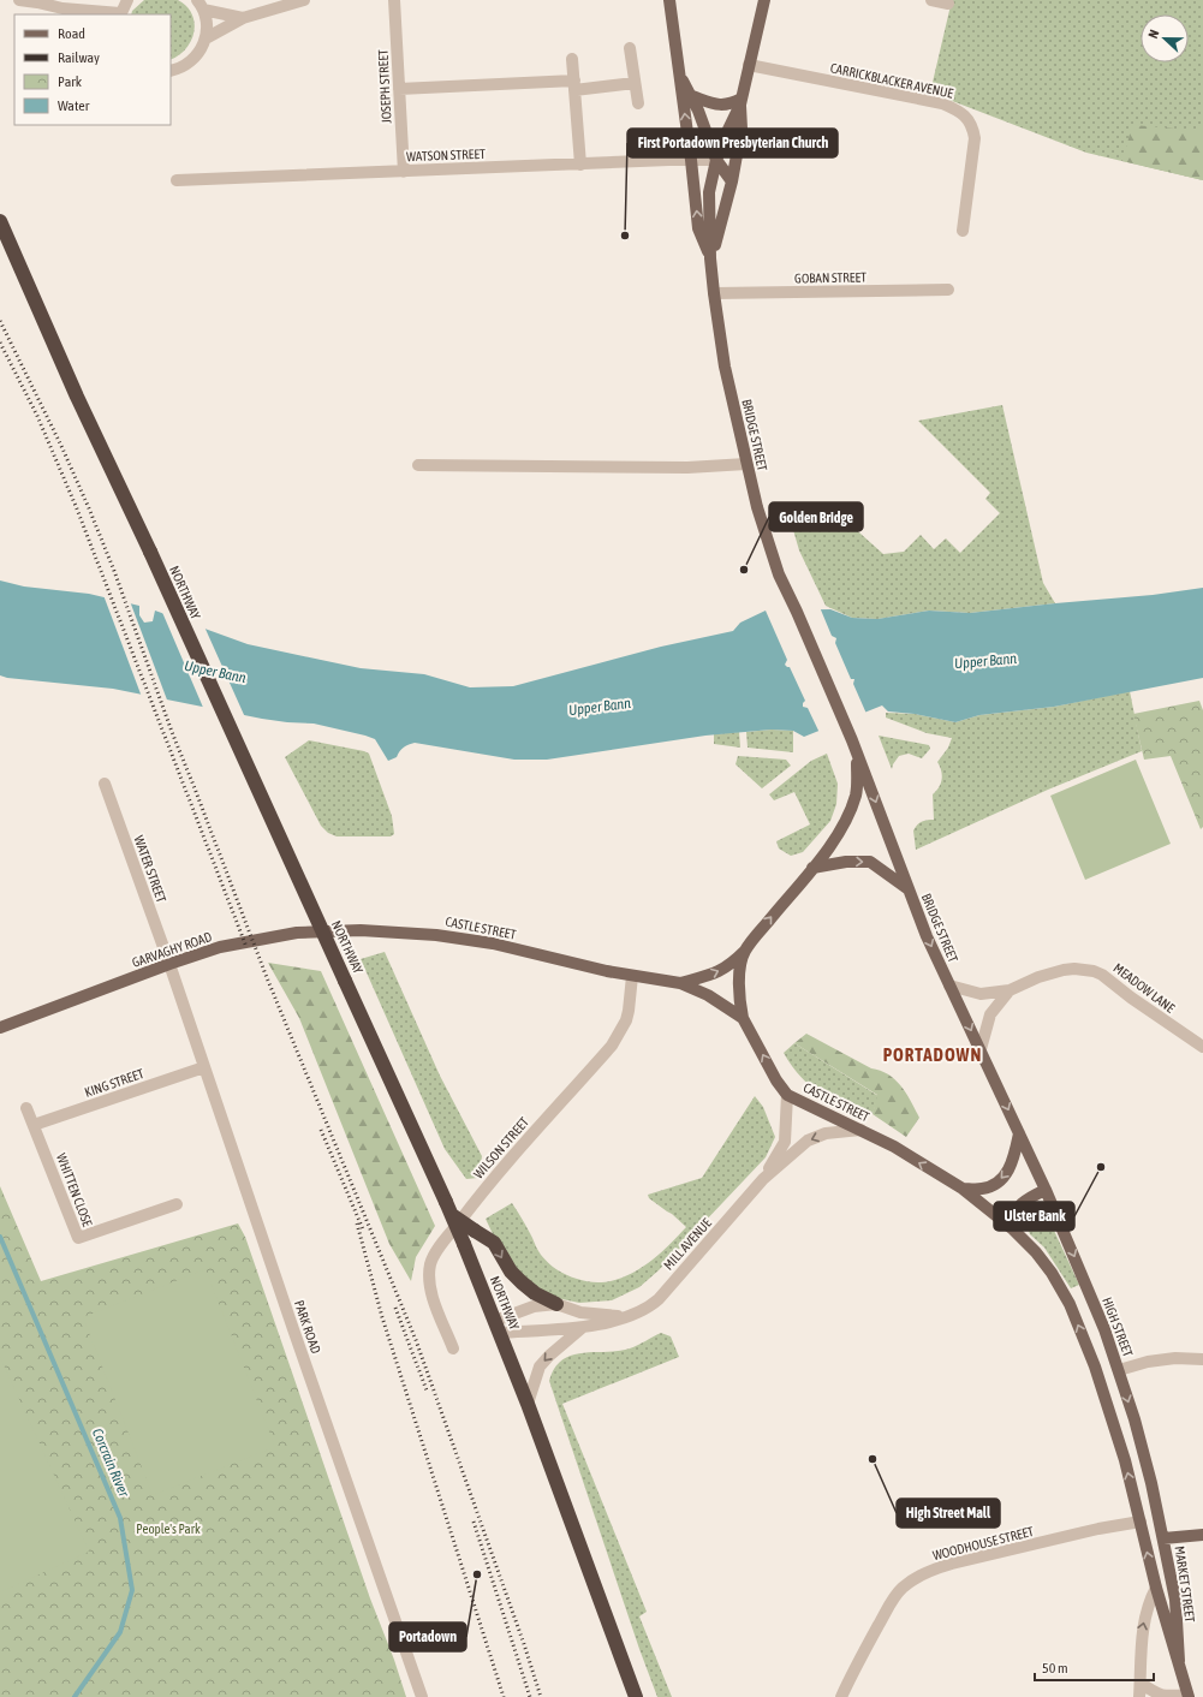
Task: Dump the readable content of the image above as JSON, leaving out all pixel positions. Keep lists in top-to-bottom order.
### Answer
{
  "streets": {
    "highway": ["NORTHWAY"],
    "main road": [
      "BRIDGE STREET",
      "CASTLE STREET",
      "GARVAGHY ROAD",
      "HIGH STREET",
      "MARKET STREET"
    ],
    "street": [
      "CARRICKBLACKER AVENUE",
      "JOSEPH STREET",
      "WATSON STREET",
      "GOBAN STREET",
      "WATER STREET",
      "MEADOW LANE",
      "KING STREET",
      "WILSON STREET",
      "WHITTEN CLOSE",
      "MILL AVENUE",
      "PARK ROAD",
      "WOODHOUSE STREET"
    ]
  },
  "crossings": [
    ["JOSEPH STREET", "WATSON STREET"],
    ["WATSON STREET", "BRIDGE STREET"],
    ["GOBAN STREET", "BRIDGE STREET"],
    ["BRIDGE STREET", "CASTLE STREET"],
    ["BRIDGE STREET", "MEADOW LANE"],
    ["BRIDGE STREET", "HIGH STREET"],
    ["NORTHWAY", "MILL AVENUE"],
    ["WATER STREET", "GARVAGHY ROAD"],
    ["WATER STREET", "PARK ROAD"],
    ["CASTLE STREET", "GARVAGHY ROAD"],
    ["CASTLE STREET", "WILSON STREET"],
    ["CASTLE STREET", "MILL AVENUE"],
    ["GARVAGHY ROAD", "PARK ROAD"],
    ["KING STREET", "WHITTEN CLOSE"],
    ["KING STREET", "PARK ROAD"],
    ["HIGH STREET", "MARKET STREET"],
    ["WOODHOUSE STREET", "MARKET STREET"]
  ],
  "districts": ["PORTADOWN"],
  "water": ["Upper Bann", "Corcrain River"],
  "parks": ["People's Park"],
  "places": [
    "First Portadown Presbyterian Church",
    "Golden Bridge",
    "Ulster Bank",
    "High Street Mall",
    "Portadown"
  ],
  "legend": [
    "Road",
    "Railway",
    "Park",
    "Water"
  ],
  "scale_bar": "50 m",
  "north": "left"
}
